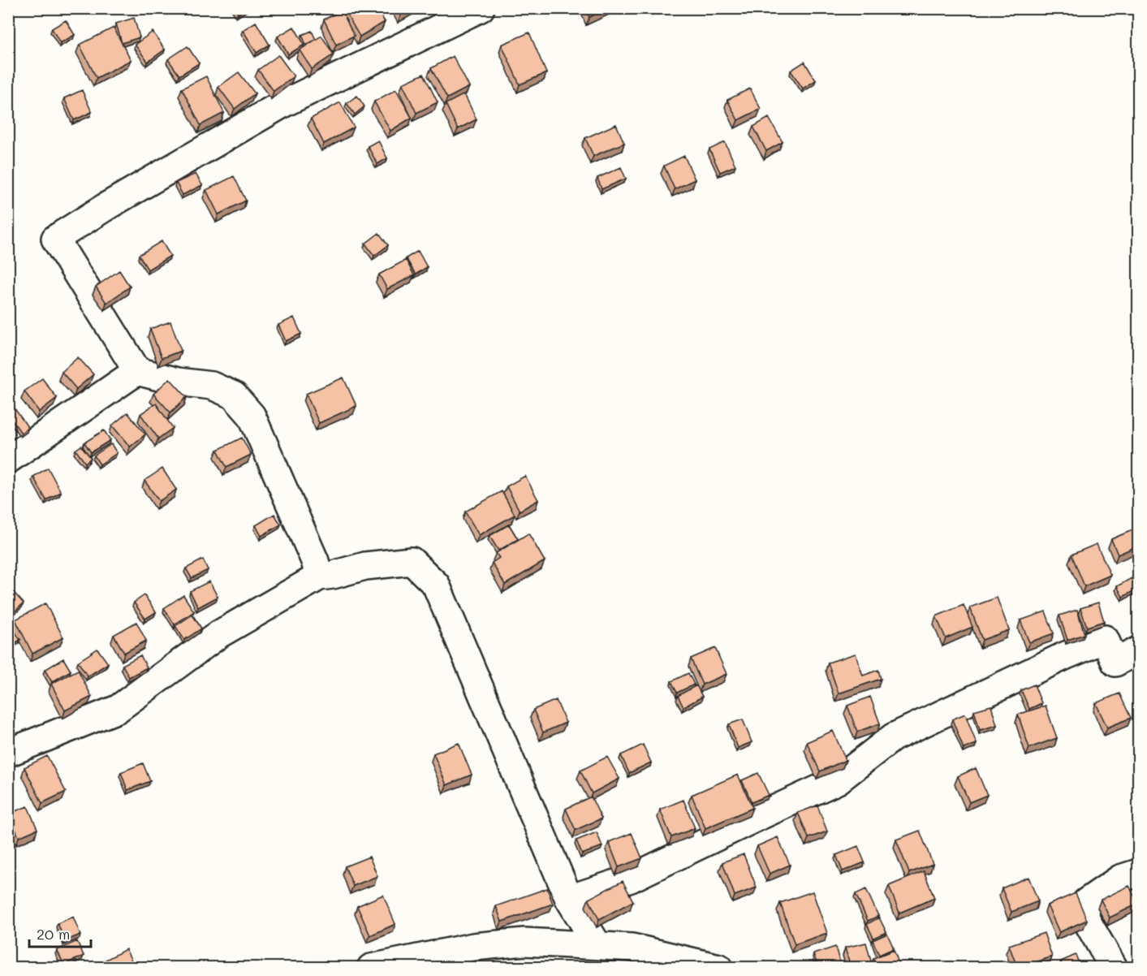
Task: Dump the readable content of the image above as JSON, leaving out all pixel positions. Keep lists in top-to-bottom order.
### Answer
{
  "scale_bar": "20 m"
}
